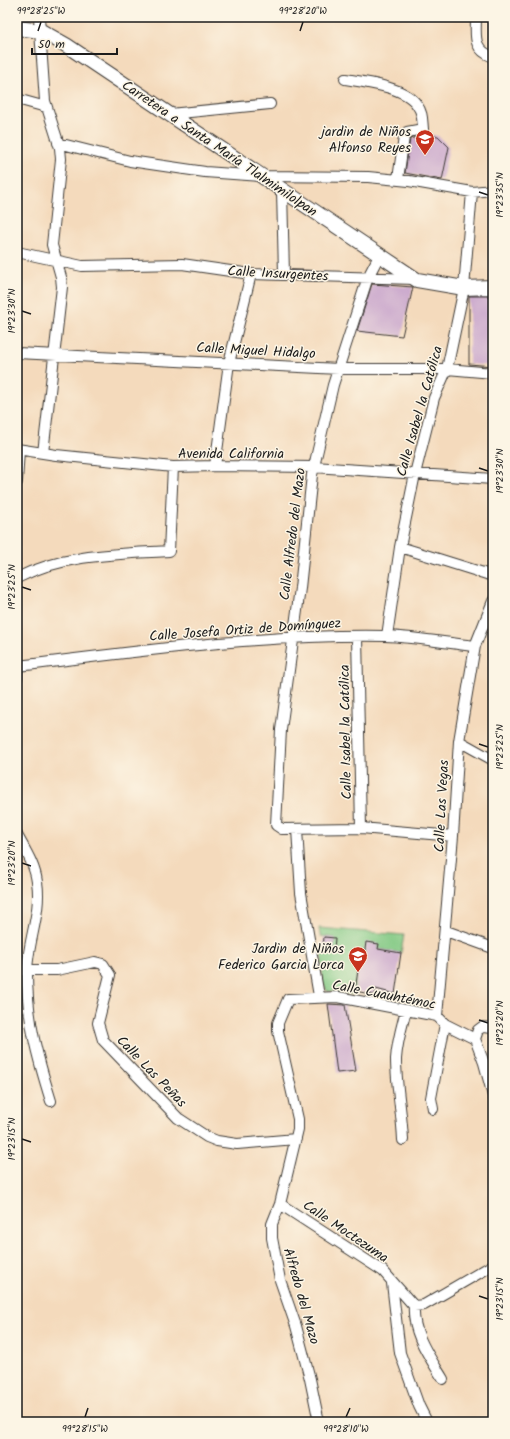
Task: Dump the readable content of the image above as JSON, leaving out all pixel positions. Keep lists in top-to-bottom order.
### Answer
{
  "streets": {
    "main road": ["Carretera a Santa María Tlalmimilolpan", "Calle Insurgentes"],
    "street": [
      "Calle Miguel Hidalgo",
      "Calle Isabel la Católica",
      "Avenida California",
      "Calle Alfredo del Mazo",
      "Calle Josefa Ortiz de Domínguez",
      "Calle Las Vegas",
      "Calle Cuauhtémoc",
      "Calle Las Peñas",
      "Calle Moctezuma",
      "Alfredo del Mazo"
    ]
  },
  "crossings": [
    ["Carretera a Santa María Tlalmimilolpan", "Calle Insurgentes"],
    ["Carretera a Santa María Tlalmimilolpan", "Calle Alfredo del Mazo"],
    ["Calle Insurgentes", "Calle Isabel la Católica"],
    ["Calle Insurgentes", "Calle Alfredo del Mazo"],
    ["Calle Miguel Hidalgo", "Calle Isabel la Católica"],
    ["Calle Miguel Hidalgo", "Calle Alfredo del Mazo"],
    ["Calle Isabel la Católica", "Avenida California"],
    ["Calle Isabel la Católica", "Calle Josefa Ortiz de Domínguez"],
    ["Avenida California", "Calle Alfredo del Mazo"],
    ["Calle Alfredo del Mazo", "Calle Josefa Ortiz de Domínguez"],
    ["Calle Josefa Ortiz de Domínguez", "Calle Las Vegas"],
    ["Calle Las Vegas", "Calle Cuauhtémoc"],
    ["Calle Cuauhtémoc", "Alfredo del Mazo"],
    ["Calle Las Peñas", "Alfredo del Mazo"],
    ["Calle Moctezuma", "Alfredo del Mazo"]
  ],
  "places": {
    "school or university": ["jardin de Niños Alfonso Reyes", "Jardin de Niños Federico Garcia Lorca"]
  },
  "scale_bar": "50 m",
  "coordinates": [
    "99°28'25\"W",
    "99°28'20\"W",
    "19°23'35\"N",
    "19°23'30\"N",
    "19°23'25\"N",
    "19°23'20\"N",
    "19°23'15\"N",
    "99°28'15\"W",
    "99°28'10\"W"
  ]
}
